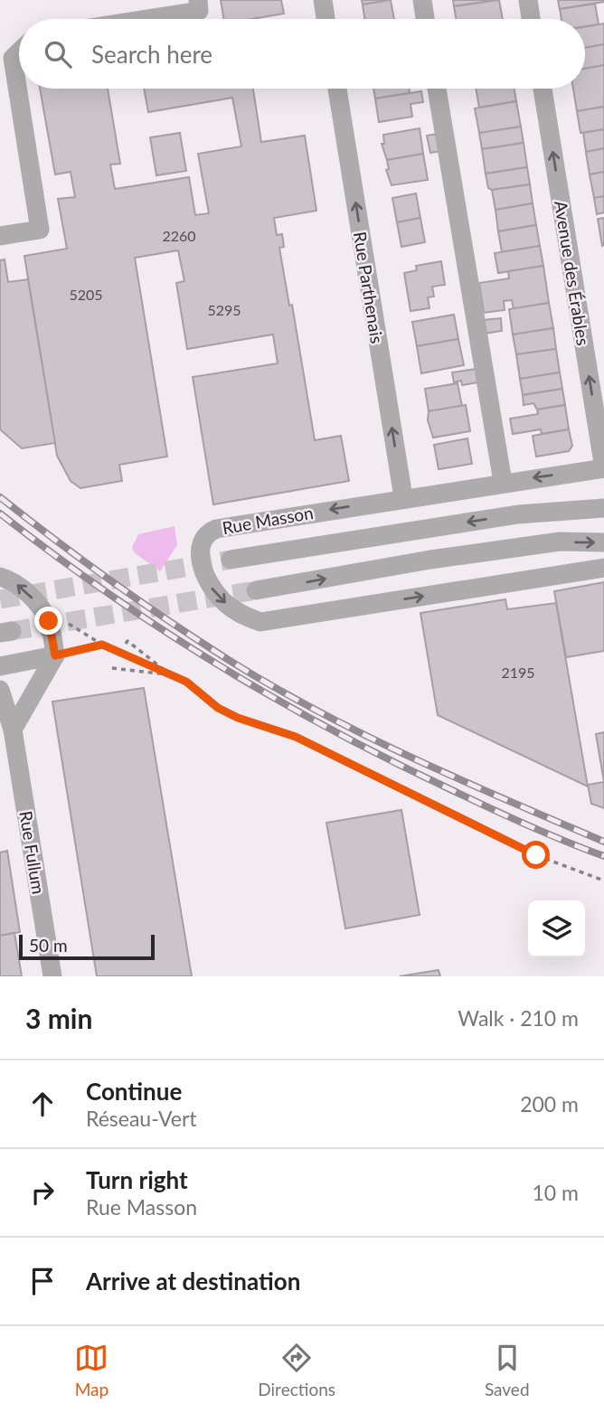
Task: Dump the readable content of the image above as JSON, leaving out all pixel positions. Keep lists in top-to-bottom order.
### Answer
{
  "streets": {
    "street": [
      "Avenue des Érables",
      "Rue Parthenais",
      "Rue Masson",
      "Rue Fullum"
    ]
  },
  "crossings": [
    ["Avenue des Érables", "Rue Masson"],
    ["Rue Parthenais", "Rue Masson"]
  ],
  "house_numbers": [
    "2260",
    "5205",
    "5295",
    "2195"
  ],
  "scale_bar": "50 m",
  "page": {
    "search": "Search here",
    "scale": "50 m",
    "heading": ["3 min", "Walk · 210 m"],
    "list": [
      ["Continue", "Réseau-Vert", "200 m"],
      ["Turn right", "Rue Masson", "10 m"],
      "Arrive at destination"
    ],
    "nav": ["Map", "Directions", "Saved"]
  }
}
